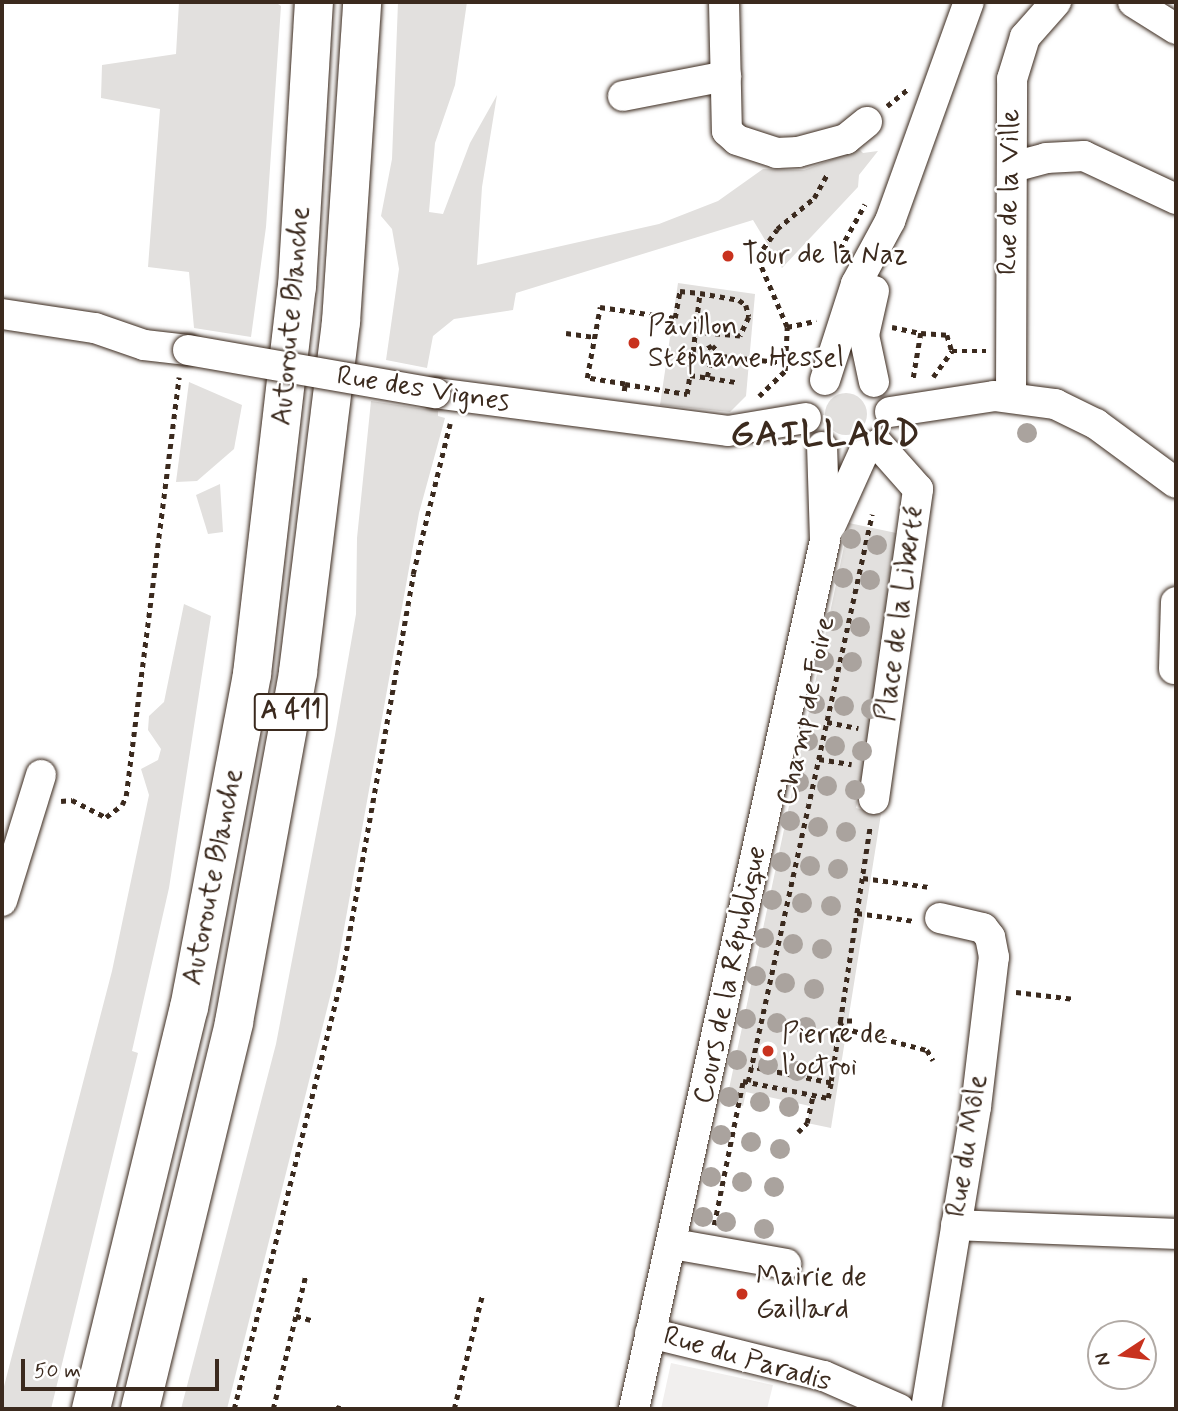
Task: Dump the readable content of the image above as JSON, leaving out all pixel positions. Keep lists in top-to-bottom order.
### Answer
{
  "streets": {
    "highway": ["Autoroute Blanche", "A 411"],
    "street": [
      "Rue de la Ville",
      "Rue des Vignes",
      "Place de la Liberté",
      "Cours de la République",
      "Rue du Môle",
      "Rue du Paradis"
    ],
    "path": ["Champ de Foire"]
  },
  "crossings": [
    ["Rue des Vignes", "Place de la Liberté"],
    ["Rue des Vignes", "Cours de la République"],
    ["Place de la Liberté", "Cours de la République"],
    ["Cours de la République", "Rue du Paradis"]
  ],
  "districts": ["GAILLARD"],
  "places": [
    "Tour de la Naz",
    "Pavillon Stéphane Hessel",
    "Pierre de l’octroi",
    "Mairie de Gaillard"
  ],
  "scale_bar": "50 m",
  "north": "left"
}
